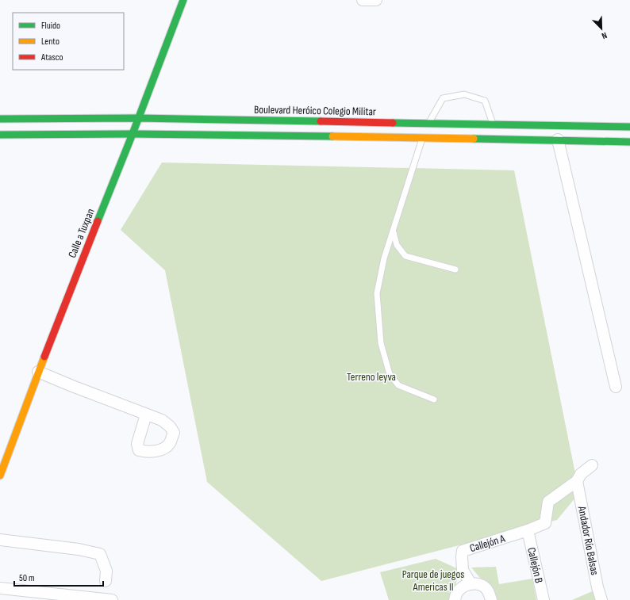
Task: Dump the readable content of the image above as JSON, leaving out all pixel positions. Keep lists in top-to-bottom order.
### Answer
{
  "streets": {
    "main road": ["Boulevard Heróico Colegio Militar", "Calle a Tuxpan"],
    "street": ["Andador Río Balsas", "Callejón A", "Callejón B"]
  },
  "crossings": [
    ["Boulevard Heróico Colegio Militar", "Calle a Tuxpan"],
    ["Callejón A", "Callejón B"]
  ],
  "parks": ["Terreno leyva", "Parque de juegos Americas II"],
  "legend": ["Fluido", "Lento", "Atasco"],
  "scale_bar": "50 m",
  "north": "bottom right"
}
